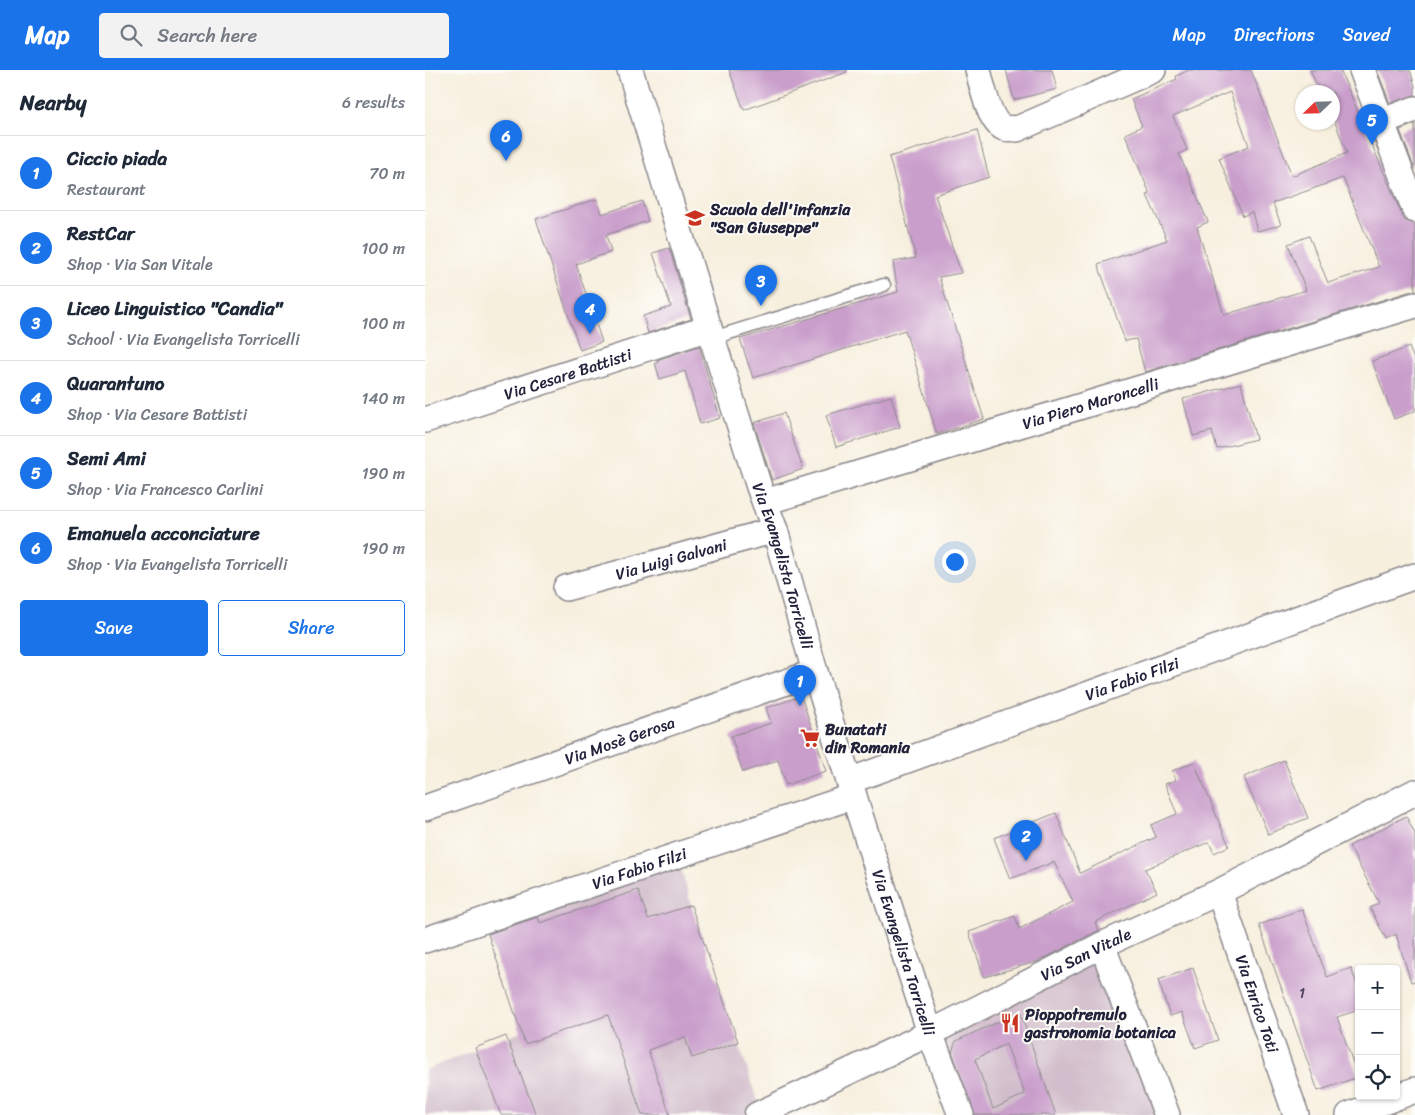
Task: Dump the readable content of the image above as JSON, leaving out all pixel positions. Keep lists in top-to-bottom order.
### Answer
{
  "streets": {
    "street": [
      "Via Cesare Battisti",
      "Via Piero Maroncelli",
      "Via Luigi Galvani",
      "Via Evangelista Torricelli",
      "Via Fabio Filzi",
      "Via Mosè Gerosa",
      "Via San Vitale",
      "Via Enrico Toti"
    ]
  },
  "crossings": [
    ["Via Cesare Battisti", "Via Evangelista Torricelli"],
    ["Via Piero Maroncelli", "Via Evangelista Torricelli"],
    ["Via Luigi Galvani", "Via Evangelista Torricelli"],
    ["Via Evangelista Torricelli", "Via Fabio Filzi"],
    ["Via Evangelista Torricelli", "Via Mosè Gerosa"],
    ["Via Evangelista Torricelli", "Via San Vitale"],
    ["Via San Vitale", "Via Enrico Toti"]
  ],
  "places": {
    "school or university": ["Scuola dell'infanzia \"San Giuseppe\""],
    "supermarket": ["Bunatati din Romania"],
    "restaurant": ["Pioppotremulo gastronomia botanica"]
  },
  "house_numbers": ["1"],
  "north": "bottom left",
  "page": {
    "header": "Map",
    "search": "Search here",
    "nav": ["Map", "Directions", "Saved"],
    "heading": ["Nearby", "6 results"],
    "pins": [
      "5",
      "6",
      "3",
      "4",
      "1",
      "2"
    ],
    "list": [
      {
        "mark": "1",
        "name": "Ciccio piada",
        "note": "Restaurant",
        "value": "70 m"
      },
      {
        "mark": "2",
        "name": "RestCar",
        "note": "Shop · Via San Vitale",
        "value": "100 m"
      },
      {
        "mark": "3",
        "name": "Liceo Linguistico \"Candia\"",
        "note": "School · Via Evangelista Torricelli",
        "value": "100 m"
      },
      {
        "mark": "4",
        "name": "Quarantuno",
        "note": "Shop · Via Cesare Battisti",
        "value": "140 m"
      },
      {
        "mark": "5",
        "name": "Semi Ami",
        "note": "Shop · Via Francesco Carlini",
        "value": "190 m"
      },
      {
        "mark": "6",
        "name": "Emanuela acconciature",
        "note": "Shop · Via Evangelista Torricelli",
        "value": "190 m"
      }
    ],
    "buttons": ["Save", "Share"],
    "map_buttons": ["+", "−"]
  }
}
